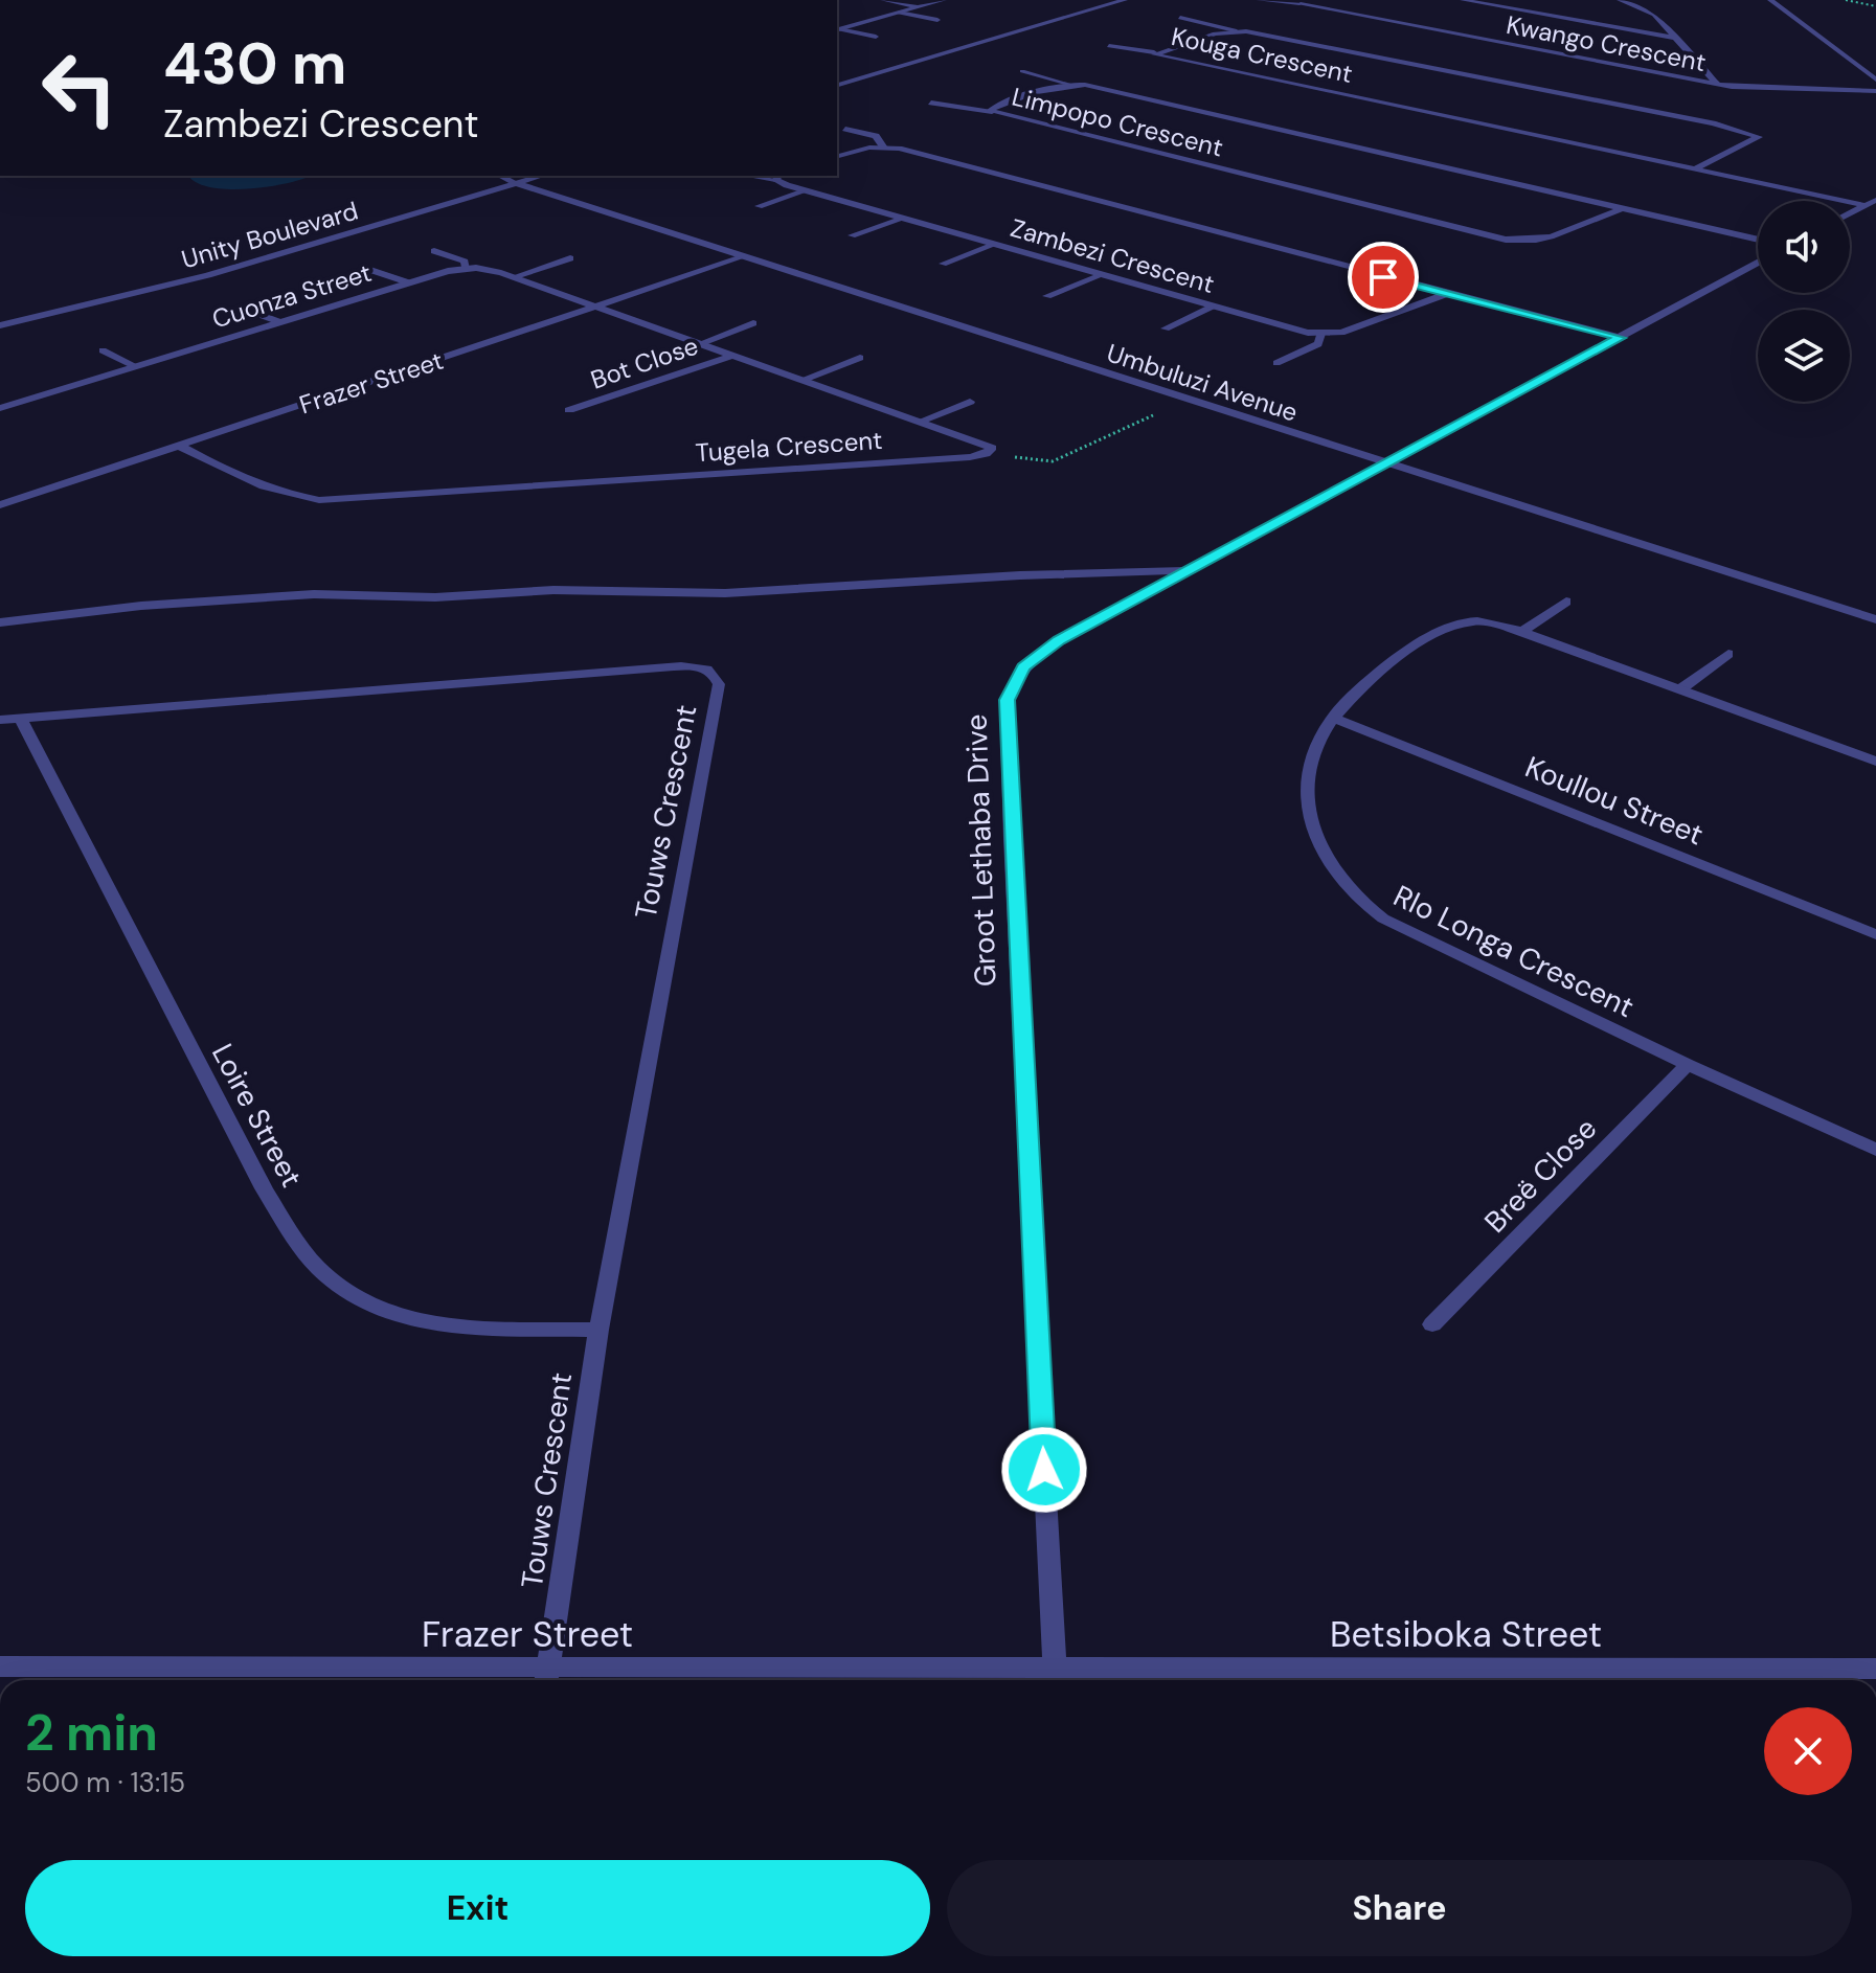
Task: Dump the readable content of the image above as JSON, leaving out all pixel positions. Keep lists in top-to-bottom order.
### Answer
{
  "streets": {
    "street": [
      "Kwango Crescent",
      "Kouga Crescent",
      "Limpopo Crescent",
      "Unity Boulevard",
      "Zambezi Crescent",
      "Cuonza Street",
      "Bot Close",
      "Frazer Street",
      "Umbuluzi Avenue",
      "Tugela Crescent",
      "Koullou Street",
      "Touws Crescent",
      "Groot Lethaba Drive",
      "Rlo Longa Crescent",
      "Loire Street",
      "Breë Close",
      "Betsiboka Street"
    ]
  },
  "crossings": [
    ["Unity Boulevard", "Umbuluzi Avenue"],
    ["Zambezi Crescent", "Groot Lethaba Drive"],
    ["Cuonza Street", "Frazer Street"],
    ["Cuonza Street", "Tugela Crescent"],
    ["Bot Close", "Tugela Crescent"],
    ["Frazer Street", "Umbuluzi Avenue"],
    ["Frazer Street", "Tugela Crescent"],
    ["Frazer Street", "Touws Crescent"],
    ["Frazer Street", "Groot Lethaba Drive"],
    ["Frazer Street", "Betsiboka Street"],
    ["Umbuluzi Avenue", "Groot Lethaba Drive"],
    ["Koullou Street", "Rlo Longa Crescent"],
    ["Touws Crescent", "Loire Street"],
    ["Groot Lethaba Drive", "Betsiboka Street"],
    ["Rlo Longa Crescent", "Breë Close"]
  ],
  "page": {
    "turn": ["430 m", "Zambezi Crescent"],
    "heading": ["2 min", "500 m · 13:15"],
    "buttons": ["Exit", "Share"]
  }
}
